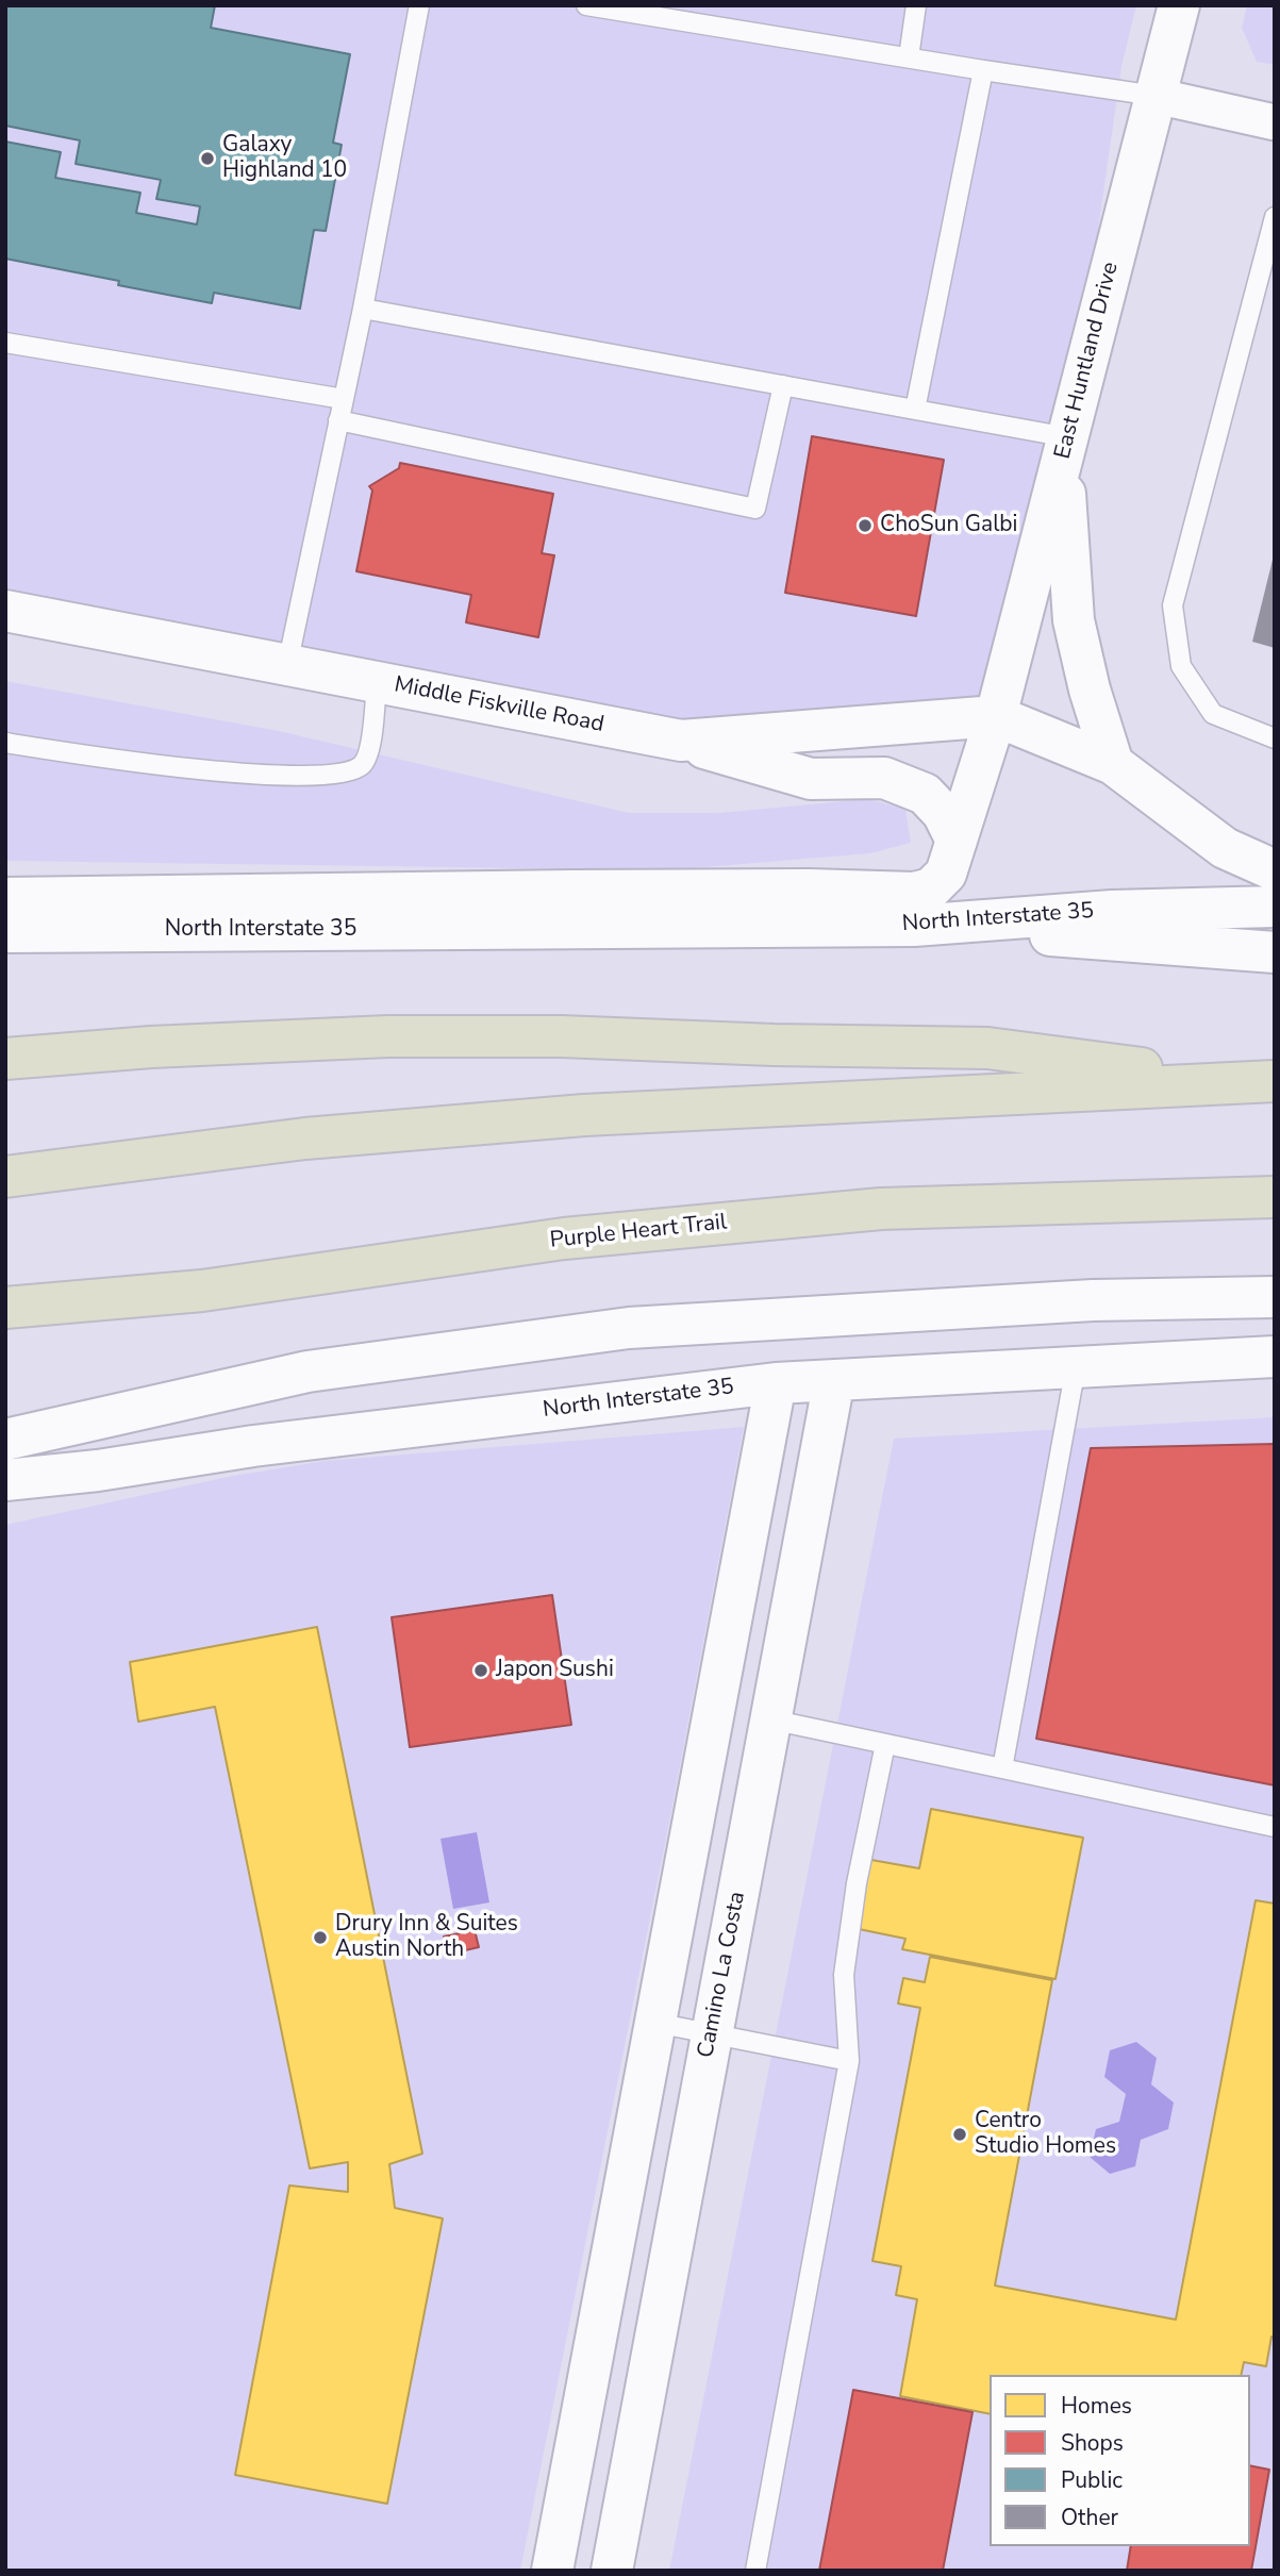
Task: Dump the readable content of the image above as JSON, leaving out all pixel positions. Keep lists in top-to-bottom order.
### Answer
{
  "streets": {
    "highway": ["Purple Heart Trail"],
    "street": [
      "East Huntland Drive",
      "Middle Fiskville Road",
      "North Interstate 35",
      "Camino La Costa"
    ]
  },
  "crossings": [
    ["East Huntland Drive", "Middle Fiskville Road"],
    ["North Interstate 35", "Camino La Costa"]
  ],
  "places": [
    "Galaxy Highland 10",
    "ChoSun Galbi",
    "Japon Sushi",
    "Drury Inn & Suites Austin North",
    "Centro Studio Homes"
  ],
  "legend": [
    "Homes",
    "Shops",
    "Public",
    "Other"
  ]
}
